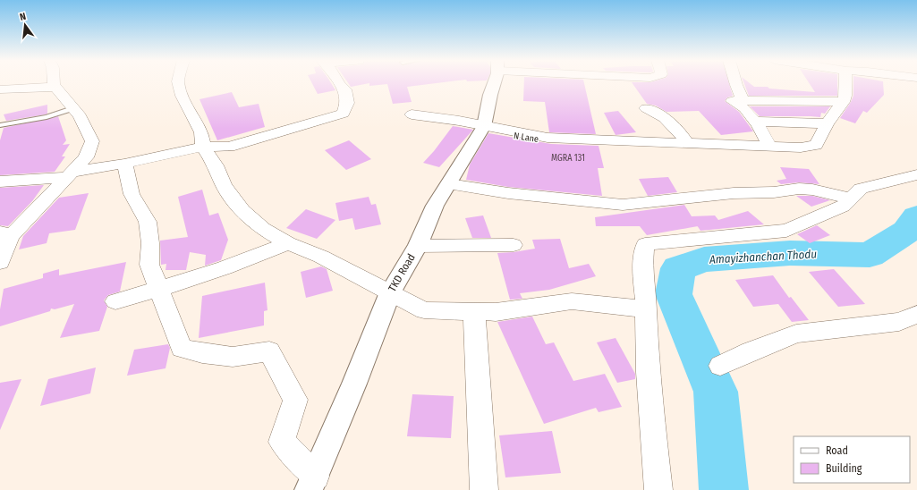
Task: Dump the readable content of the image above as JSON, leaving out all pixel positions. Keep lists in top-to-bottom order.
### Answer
{
  "streets": {
    "street": ["N Lane", "TKD Road"]
  },
  "crossings": [
    ["N Lane", "TKD Road"]
  ],
  "water": ["Amayizhanchan Thodu"],
  "house_numbers": ["MGRA 131"],
  "legend": ["Road", "Building"],
  "north": "top"
}
